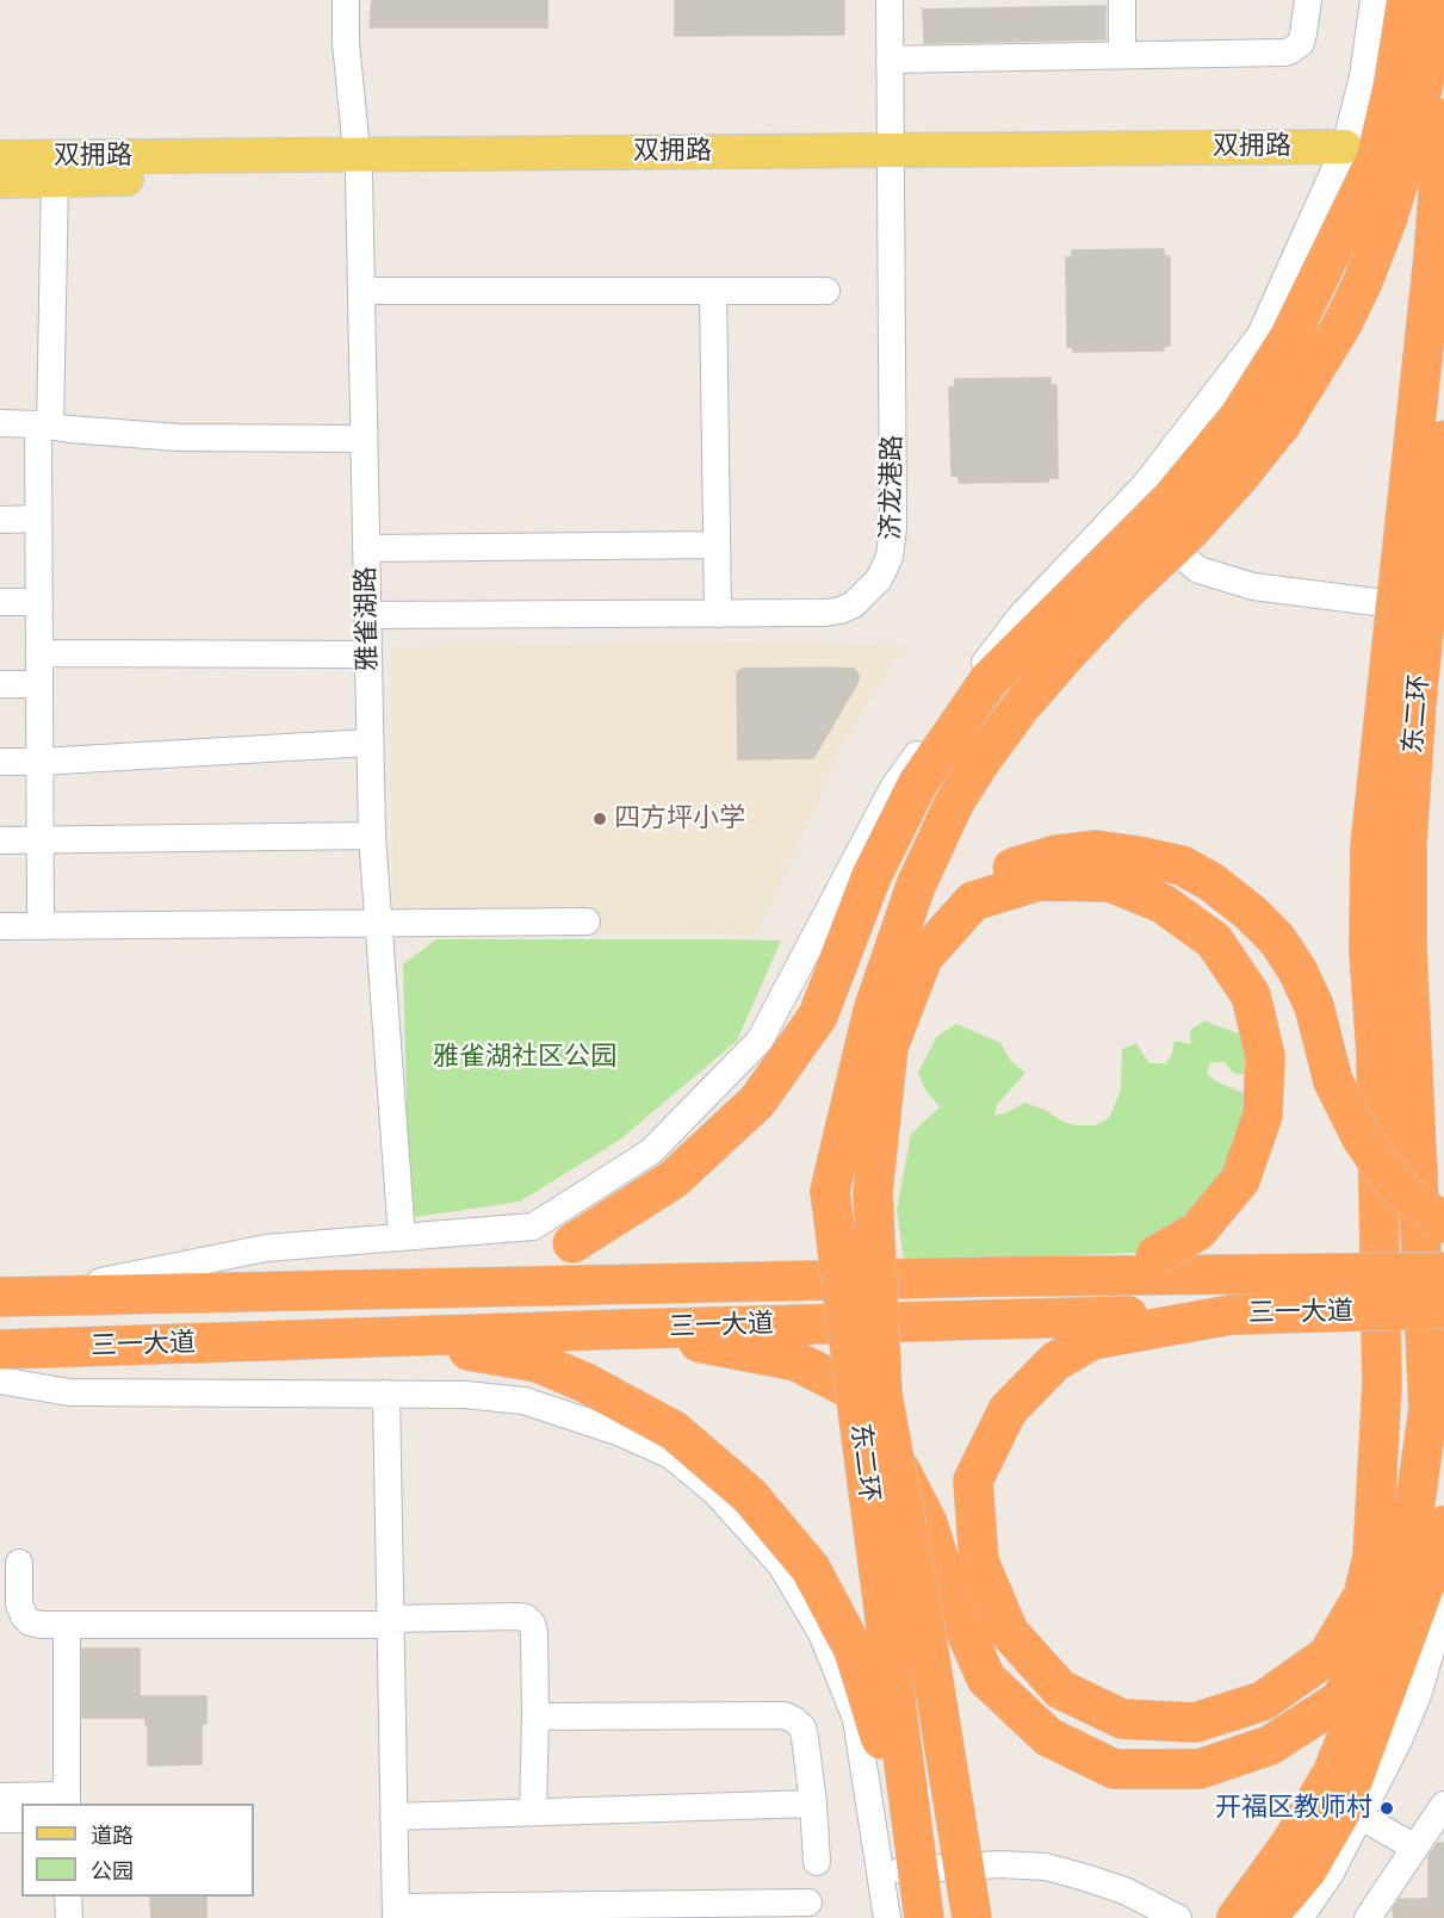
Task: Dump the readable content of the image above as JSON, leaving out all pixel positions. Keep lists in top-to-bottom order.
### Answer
{
  "streets": {
    "highway": ["东二环", "三一大道"],
    "main road": ["双拥路"],
    "street": ["济龙港路", "雅雀湖路"]
  },
  "crossings": [
    ["双拥路", "济龙港路"],
    ["双拥路", "雅雀湖路"],
    ["济龙港路", "雅雀湖路"]
  ],
  "parks": ["雅雀湖社区公园"],
  "places": ["四方坪小学", "开福区教师村"],
  "legend": ["道路", "公园"]
}
